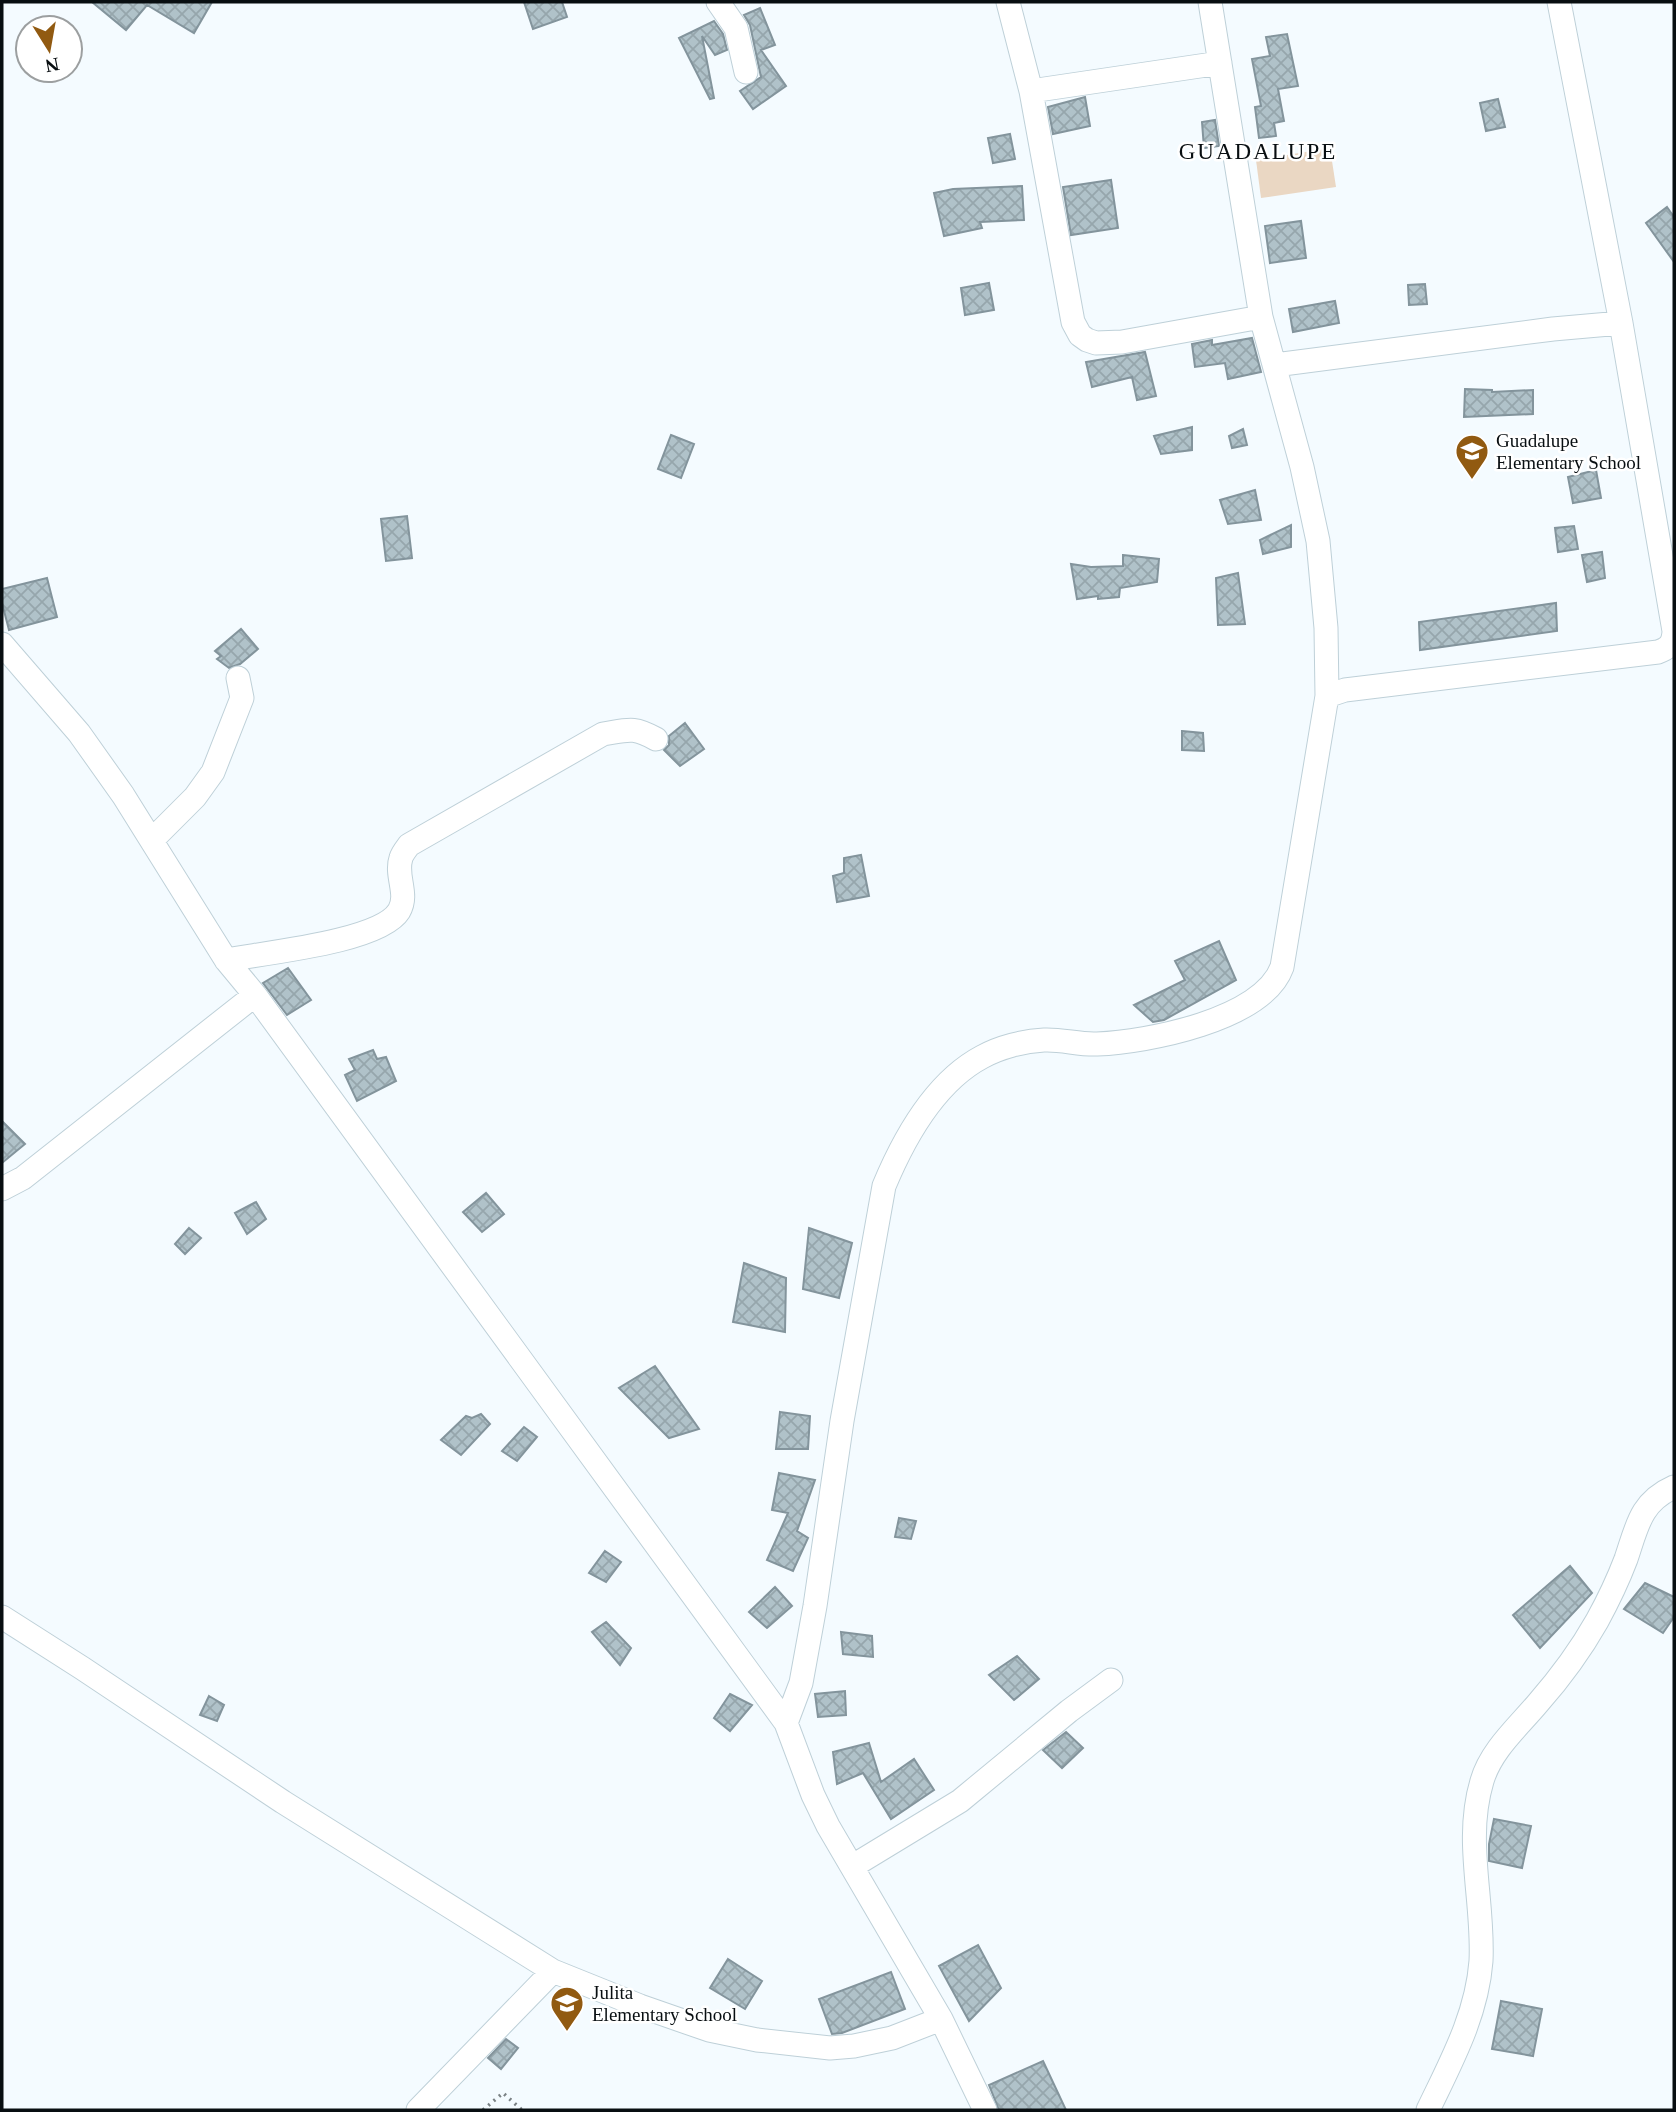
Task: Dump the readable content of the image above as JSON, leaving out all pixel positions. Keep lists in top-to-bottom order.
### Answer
{
  "districts": ["GUADALUPE"],
  "places": {
    "school or university": ["Guadalupe Elementary School", "Julita Elementary School"]
  },
  "north": "bottom"
}
